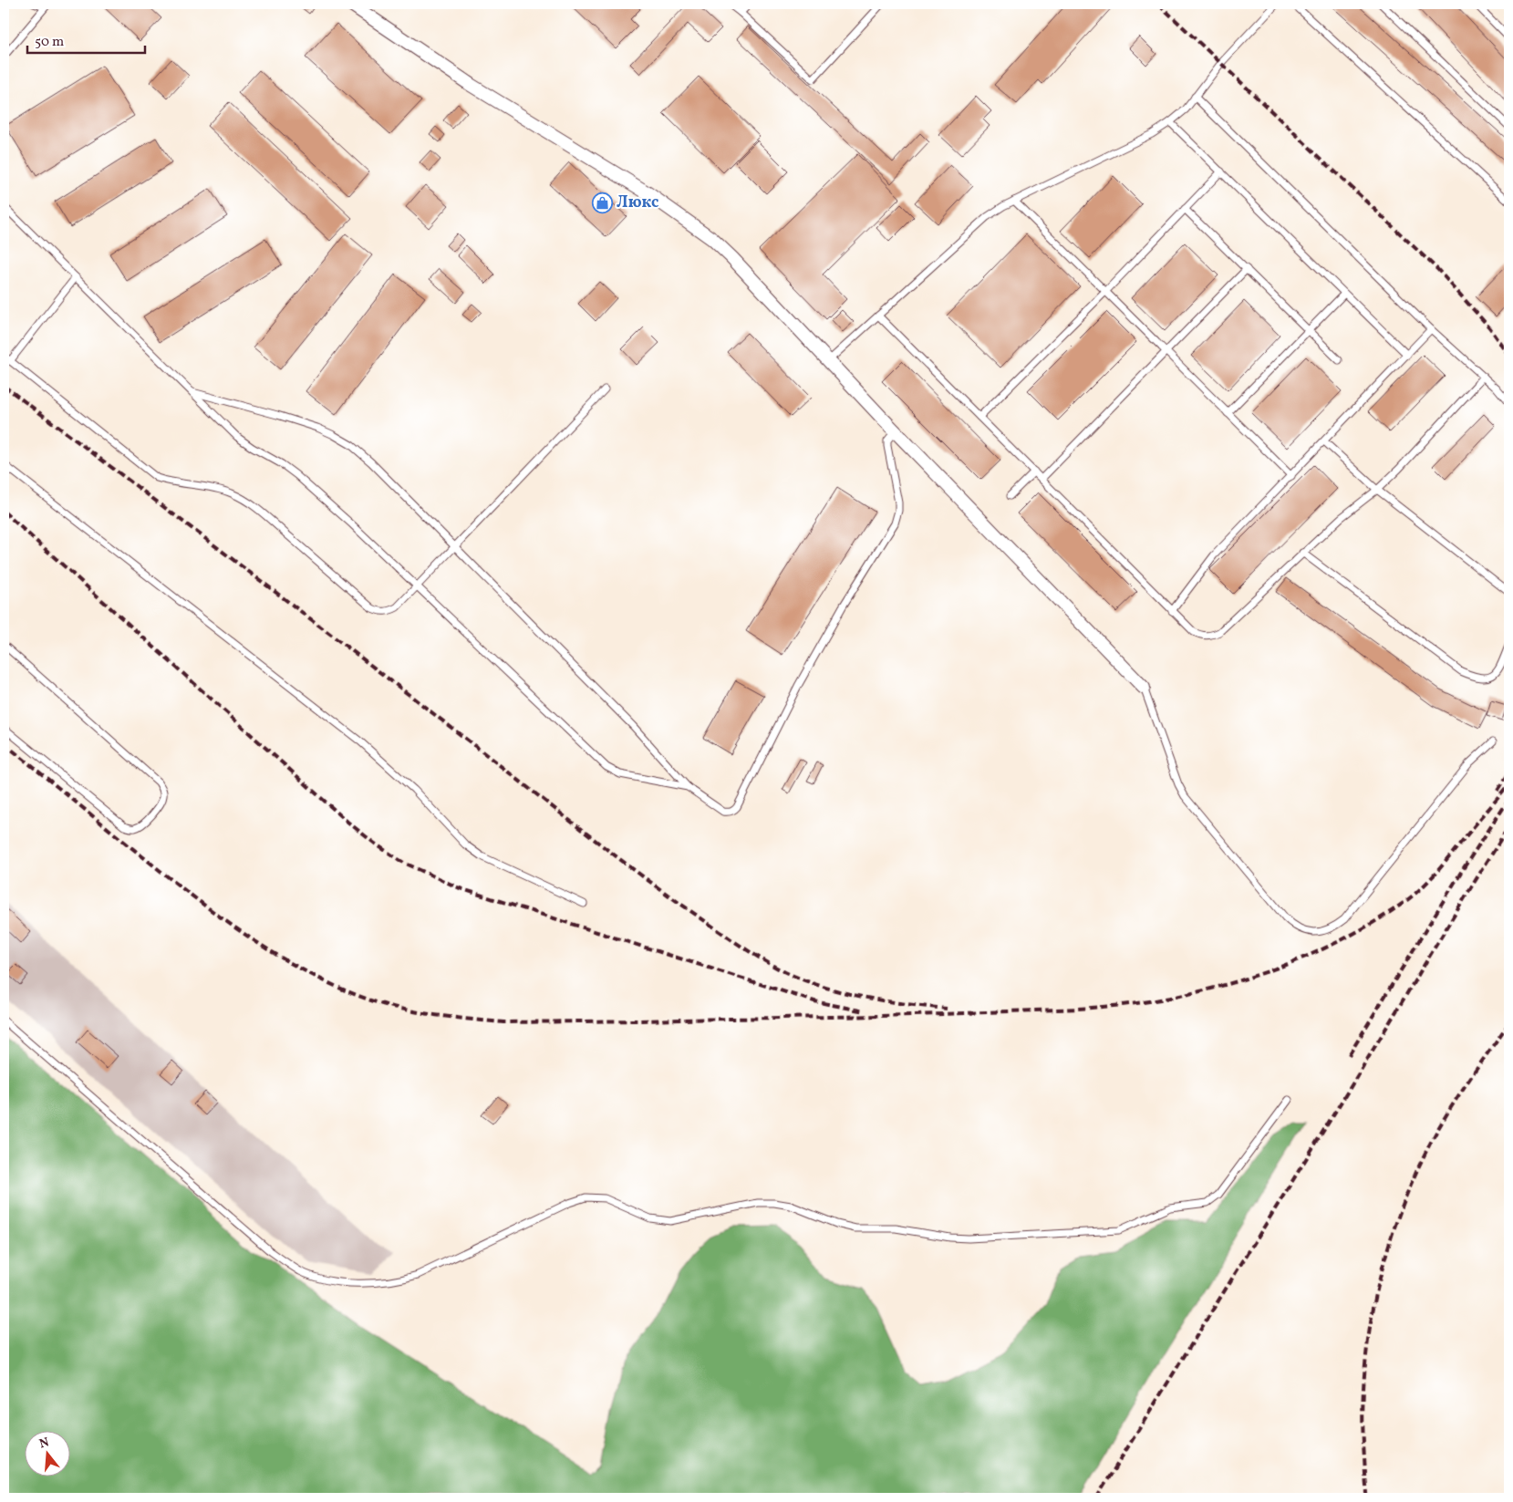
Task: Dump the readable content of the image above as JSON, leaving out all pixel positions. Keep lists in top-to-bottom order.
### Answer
{
  "places": {
    "shop": ["Люкс"]
  },
  "scale_bar": "50 m",
  "north": "top"
}
